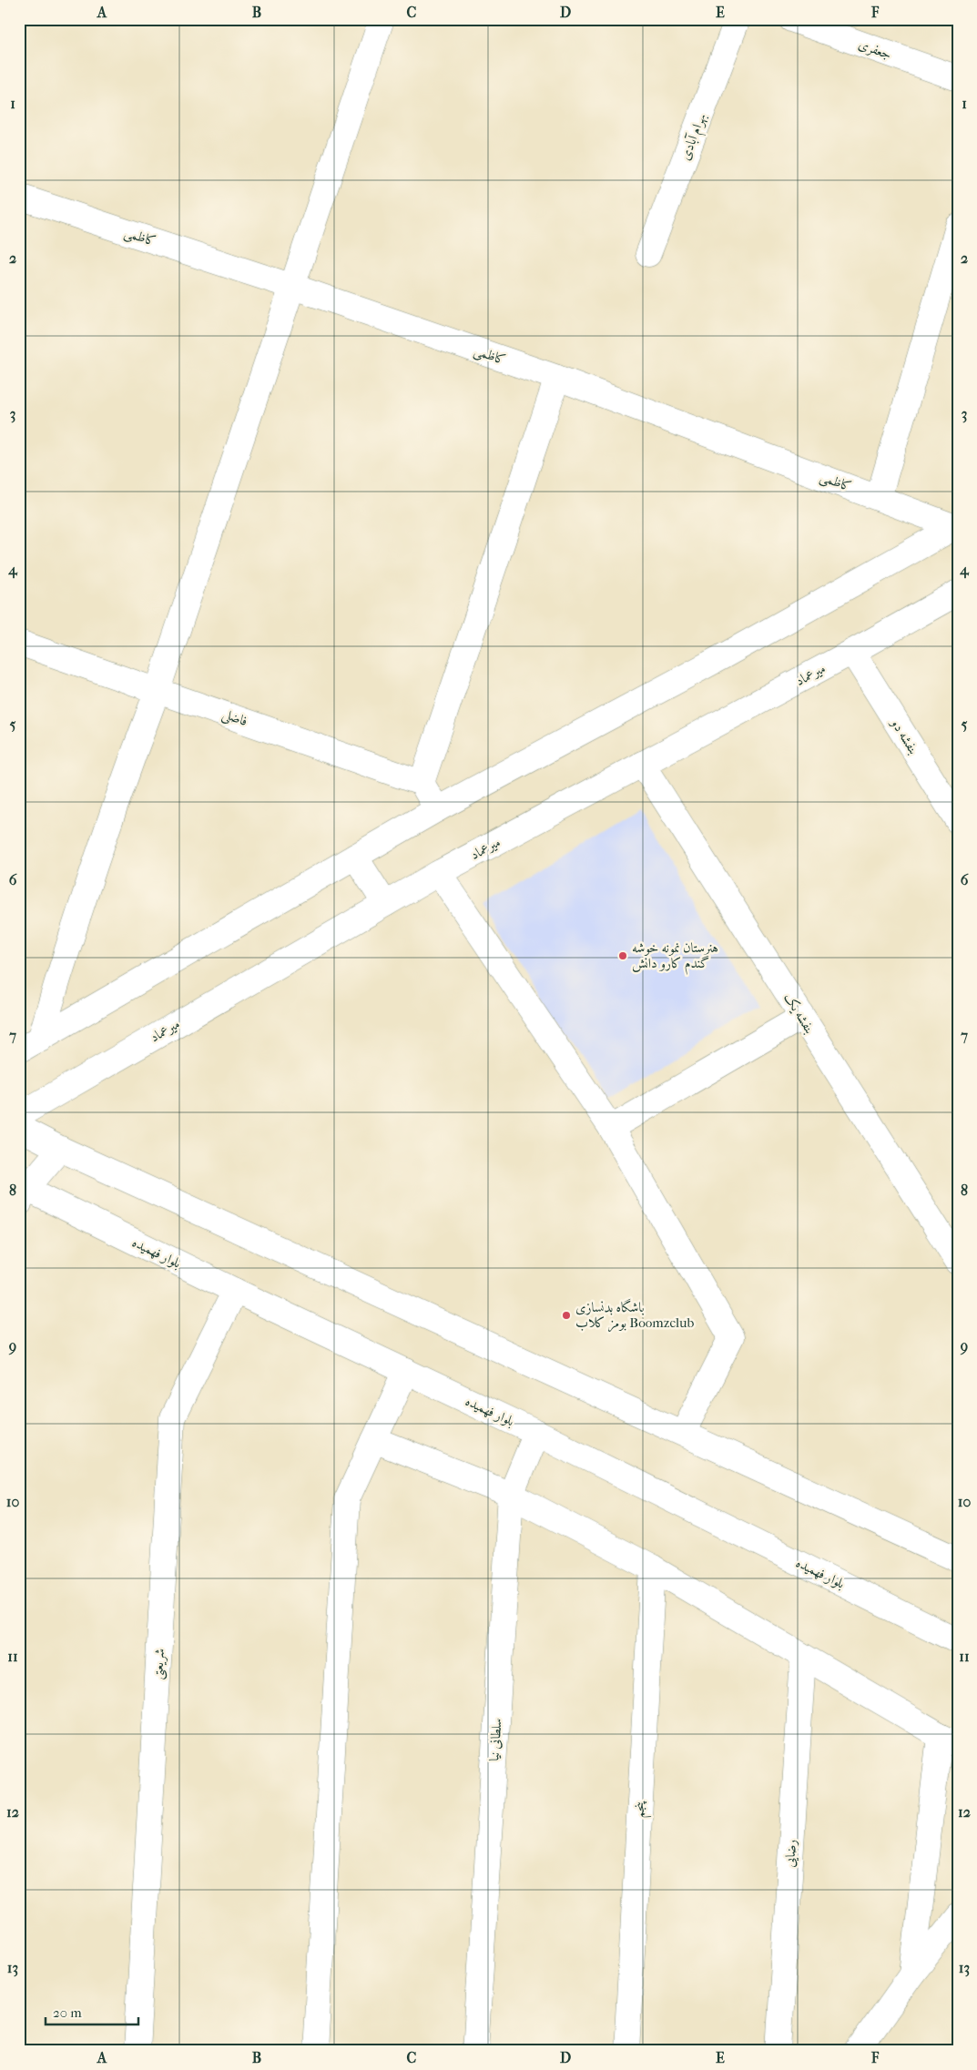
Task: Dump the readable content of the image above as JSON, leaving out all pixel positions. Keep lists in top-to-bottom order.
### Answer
{
  "streets": {
    "street": [
      "جعفری",
      "بهرام آبادی",
      "کاظمی",
      "میرعماد",
      "فاضلی",
      "بنفشه دو",
      "بنفشه یک",
      "بلوار فهمیده",
      "شریعتی",
      "سلطانی نیا",
      "پنجم",
      "رضایی"
    ]
  },
  "crossings": [
    ["میرعماد", "بنفشه دو"],
    ["میرعماد", "بنفشه یک"],
    ["بلوار فهمیده", "شریعتی"],
    ["بلوار فهمیده", "سلطانی نیا"]
  ],
  "places": ["هنرستان نمونه خوشه گندم کارو دانش", "باشگاه بدنسازی بومز کلاب Boomzclub"],
  "scale_bar": "20 m",
  "grid": {
    "columns": [
      "A",
      "B",
      "C",
      "D",
      "E",
      "F"
    ],
    "rows": [
      "1",
      "2",
      "3",
      "4",
      "5",
      "6",
      "7",
      "8",
      "9",
      "10",
      "11",
      "12",
      "13"
    ]
  }
}
